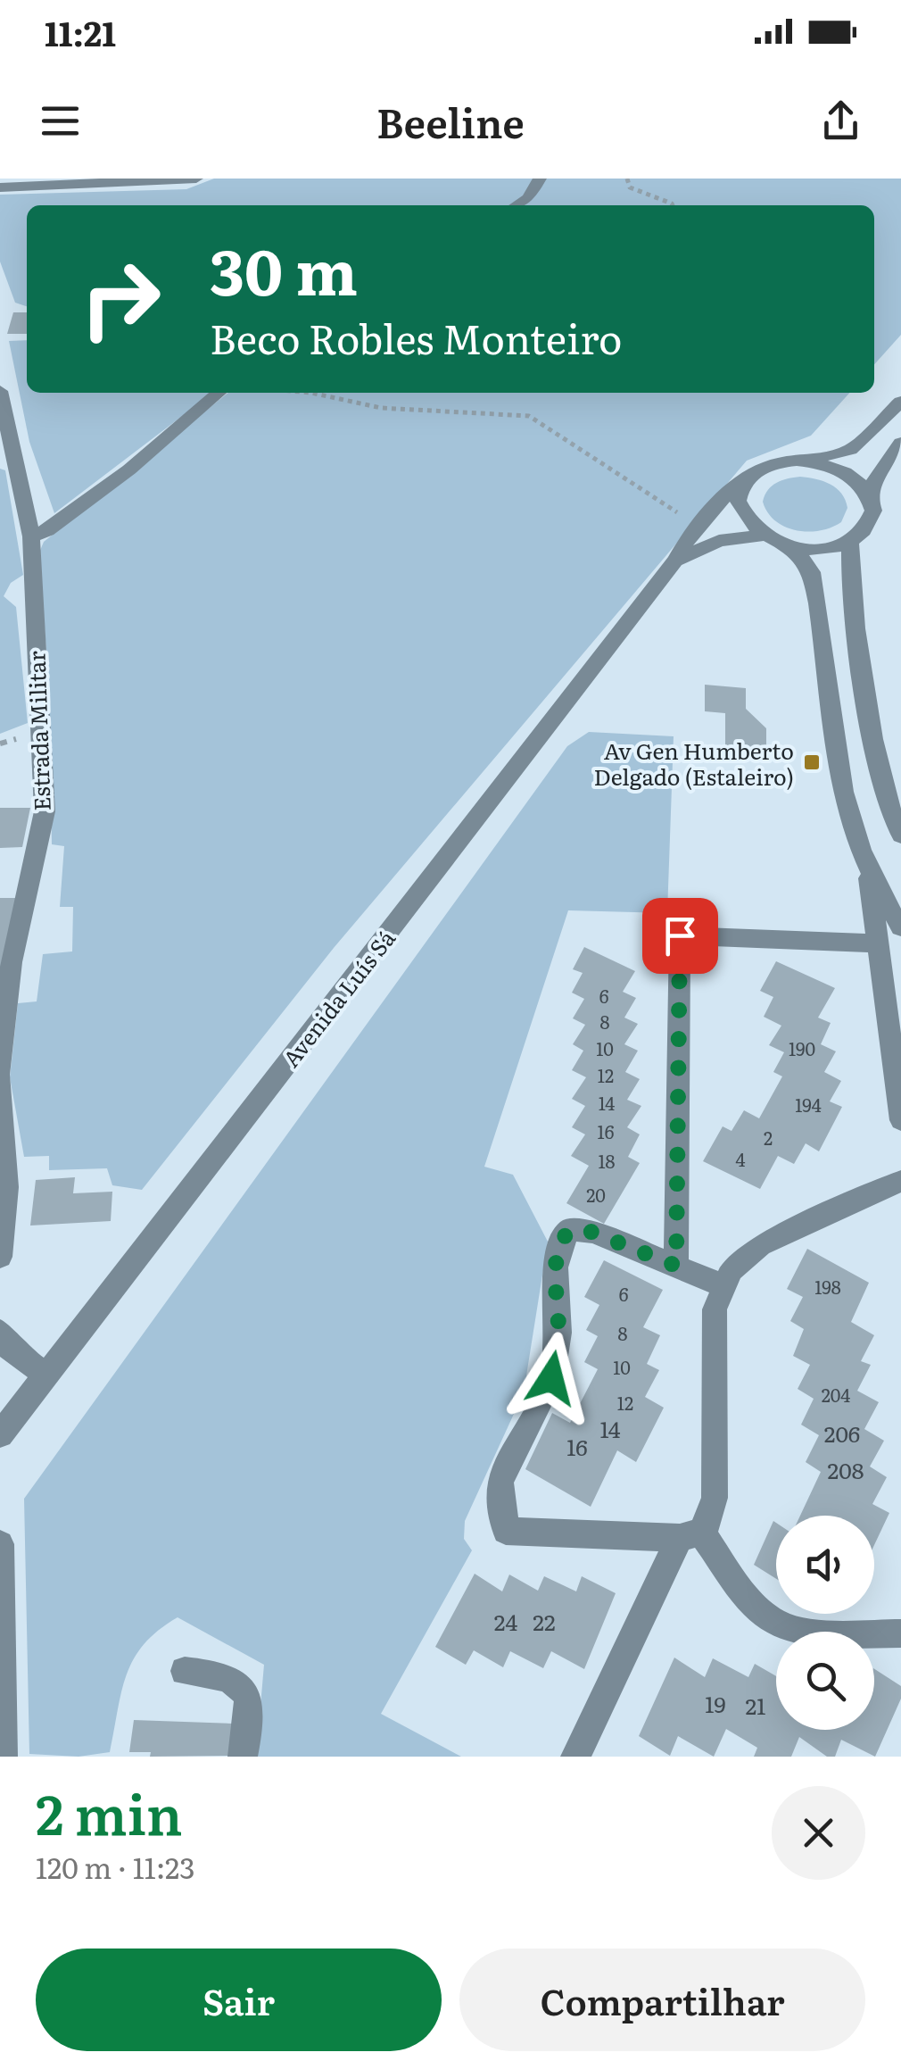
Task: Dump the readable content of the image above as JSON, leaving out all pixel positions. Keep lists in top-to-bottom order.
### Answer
{
  "streets": {
    "street": ["Estrada Militar", "Avenida Luís Sá"]
  },
  "places": {
    "transit": ["Av Gen Humberto Delgado (Estaleiro)"]
  },
  "house_numbers": [
    "6",
    "8",
    "10",
    "190",
    "12",
    "14",
    "194",
    "16",
    "2",
    "4",
    "18",
    "20",
    "198",
    "6",
    "8",
    "10",
    "204",
    "12",
    "14",
    "206",
    "16",
    "208",
    "24",
    "22",
    "19",
    "21"
  ],
  "page": {
    "status": "11:21",
    "header": "Beeline",
    "turn": ["30 m", "Beco Robles Monteiro"],
    "heading": ["2 min", "120 m · 11:23"],
    "buttons": ["Sair", "Compartilhar"]
  }
}
